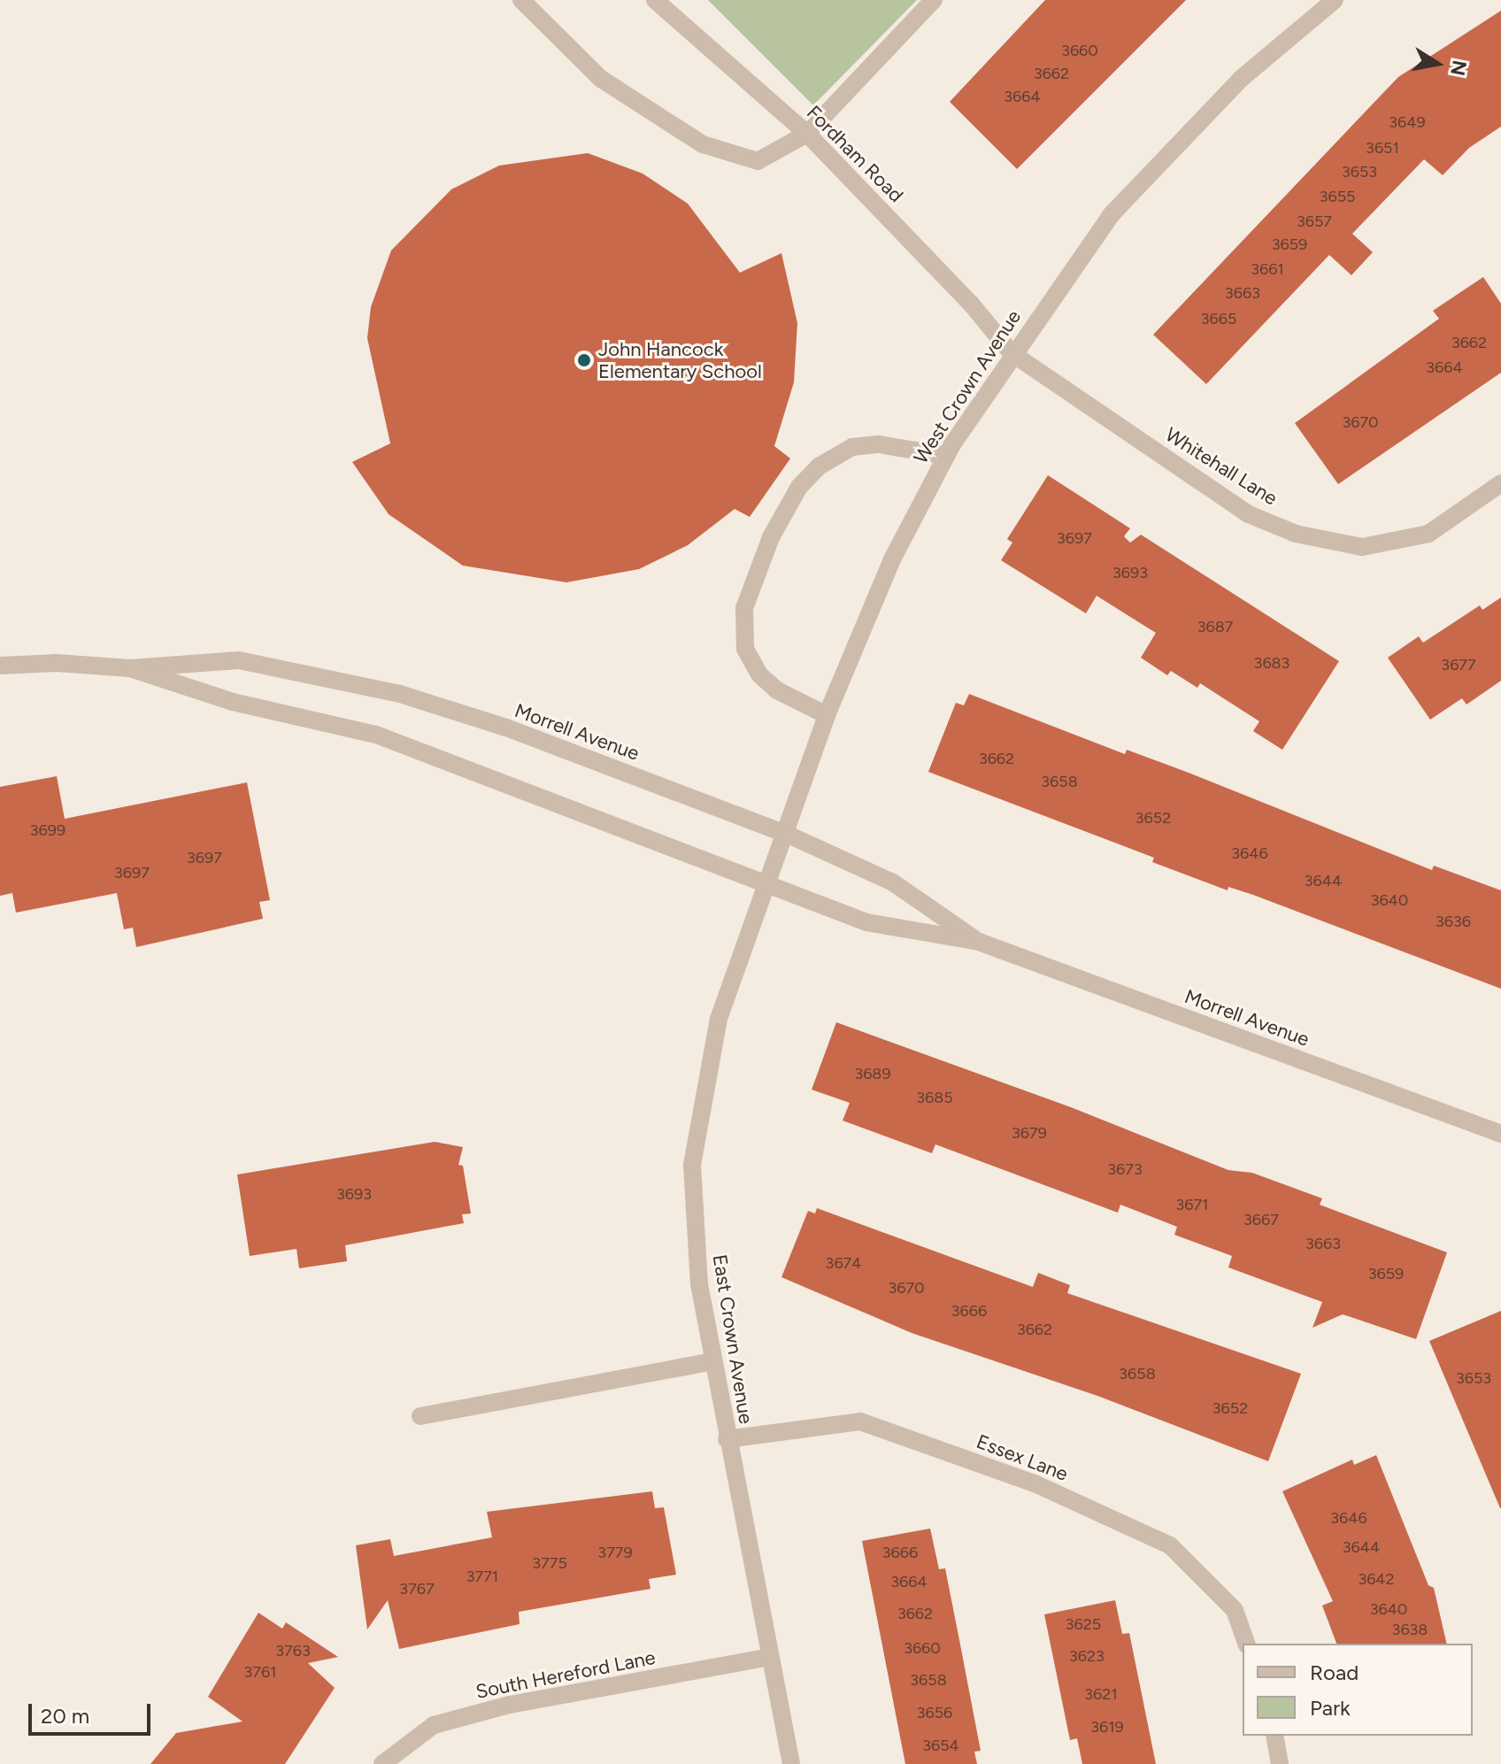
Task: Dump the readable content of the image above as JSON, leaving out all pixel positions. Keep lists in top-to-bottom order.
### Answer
{
  "streets": {
    "street": [
      "Fordham Road",
      "West Crown Avenue",
      "Whitehall Lane",
      "Morrell Avenue",
      "East Crown Avenue",
      "Essex Lane",
      "South Hereford Lane"
    ]
  },
  "crossings": [
    ["Fordham Road", "West Crown Avenue"],
    ["Fordham Road", "Whitehall Lane"],
    ["West Crown Avenue", "Whitehall Lane"],
    ["West Crown Avenue", "Morrell Avenue"],
    ["West Crown Avenue", "East Crown Avenue"],
    ["Morrell Avenue", "East Crown Avenue"],
    ["East Crown Avenue", "Essex Lane"],
    ["East Crown Avenue", "South Hereford Lane"]
  ],
  "places": ["John Hancock Elementary School"],
  "house_numbers": [
    "3660",
    "3662",
    "3664",
    "3649",
    "3651",
    "3653",
    "3655",
    "3657",
    "3659",
    "3661",
    "3663",
    "3665",
    "3662",
    "3664",
    "3670",
    "3697",
    "3693",
    "3687",
    "3683",
    "3677",
    "3662",
    "3658",
    "3652",
    "3699",
    "3646",
    "3697",
    "3697",
    "3644",
    "3640",
    "3636",
    "3689",
    "3685",
    "3679",
    "3673",
    "3693",
    "3671",
    "3667",
    "3663",
    "3674",
    "3659",
    "3670",
    "3666",
    "3662",
    "3658",
    "3653",
    "3652",
    "3646",
    "3644",
    "3779",
    "3666",
    "3775",
    "3771",
    "3642",
    "3664",
    "3767",
    "3640",
    "3662",
    "3625",
    "3638",
    "3660",
    "3763",
    "3623",
    "3761",
    "3658",
    "3621",
    "3656",
    "3619",
    "3654"
  ],
  "legend": ["Road", "Park"],
  "scale_bar": "20 m",
  "north": "right"
}
